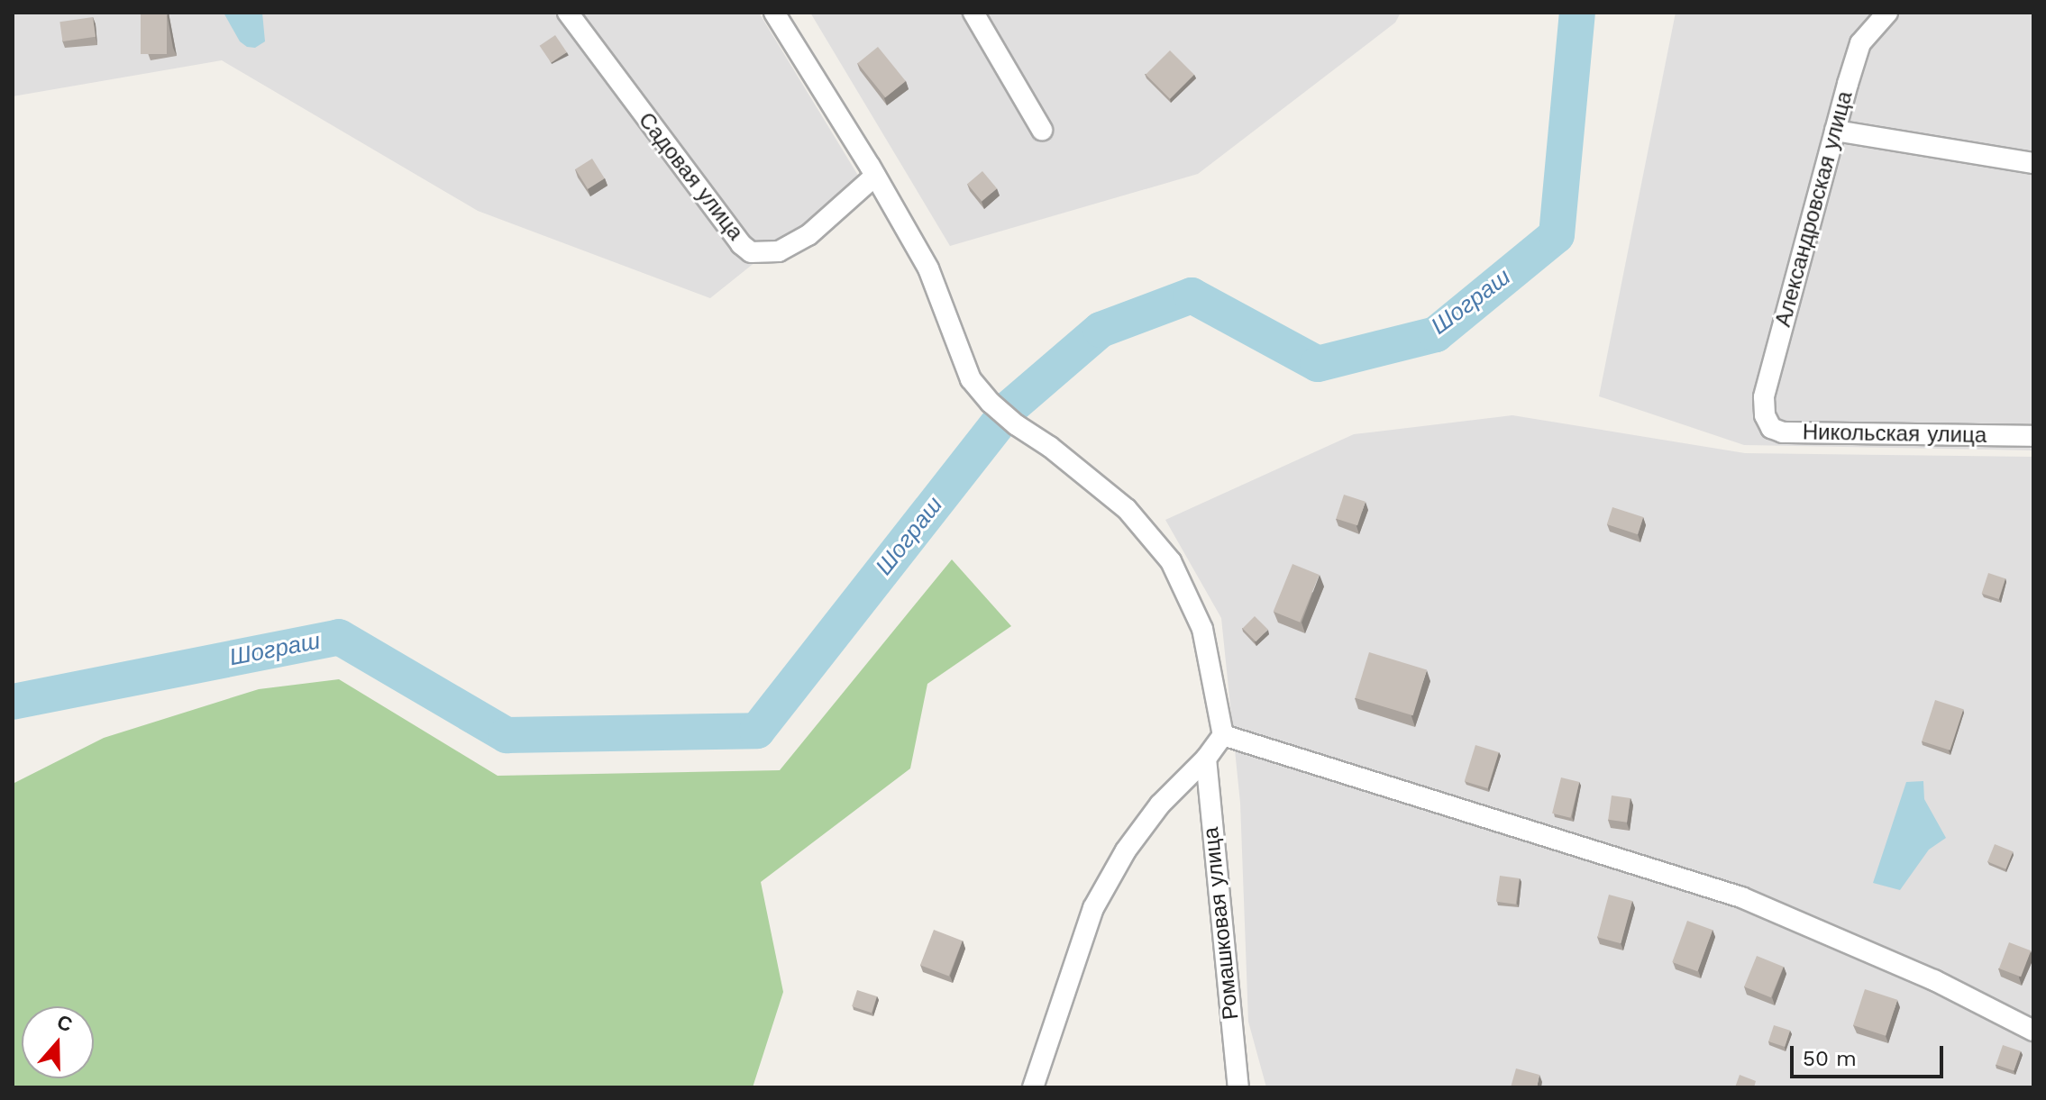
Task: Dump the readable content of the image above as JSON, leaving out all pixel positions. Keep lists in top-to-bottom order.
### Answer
{
  "streets": {
    "street": [
      "Садовая улица",
      "Александровская улица",
      "Никольская улица",
      "Ромашковая улица"
    ]
  },
  "crossings": [
    ["Александровская улица", "Никольская улица"]
  ],
  "water": ["Шограш"],
  "scale_bar": "50 m",
  "north": "top"
}
